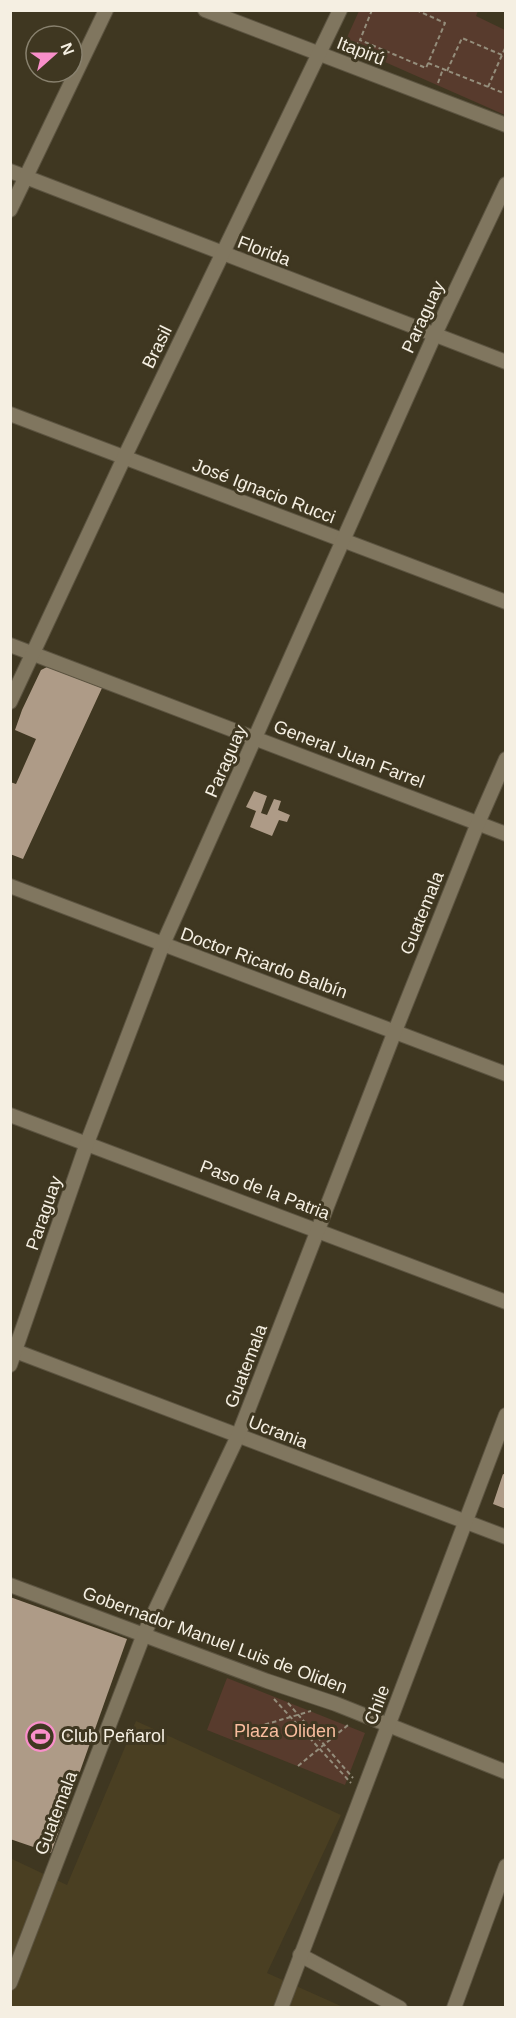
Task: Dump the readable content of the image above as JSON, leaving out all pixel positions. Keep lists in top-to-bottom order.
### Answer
{
  "streets": {
    "street": [
      "Itapirú",
      "Florida",
      "Paraguay",
      "Brasil",
      "José Ignacio Rucci",
      "General Juan Farrel",
      "Guatemala",
      "Doctor Ricardo Balbín",
      "Paso de la Patria",
      "Ucrania",
      "Gobernador Manuel Luis de Oliden",
      "Chile"
    ]
  },
  "crossings": [
    ["Itapirú", "Brasil"],
    ["Florida", "Paraguay"],
    ["Florida", "Brasil"],
    ["Paraguay", "José Ignacio Rucci"],
    ["Paraguay", "General Juan Farrel"],
    ["Paraguay", "Doctor Ricardo Balbín"],
    ["Paraguay", "Paso de la Patria"],
    ["Paraguay", "Ucrania"],
    ["Brasil", "José Ignacio Rucci"],
    ["Brasil", "General Juan Farrel"],
    ["General Juan Farrel", "Guatemala"],
    ["Guatemala", "Doctor Ricardo Balbín"],
    ["Guatemala", "Paso de la Patria"],
    ["Guatemala", "Ucrania"],
    ["Guatemala", "Gobernador Manuel Luis de Oliden"],
    ["Ucrania", "Chile"],
    ["Gobernador Manuel Luis de Oliden", "Chile"]
  ],
  "parks": ["Plaza Oliden"],
  "places": {
    "sports": ["Club Peñarol"]
  },
  "north": "right"
}
